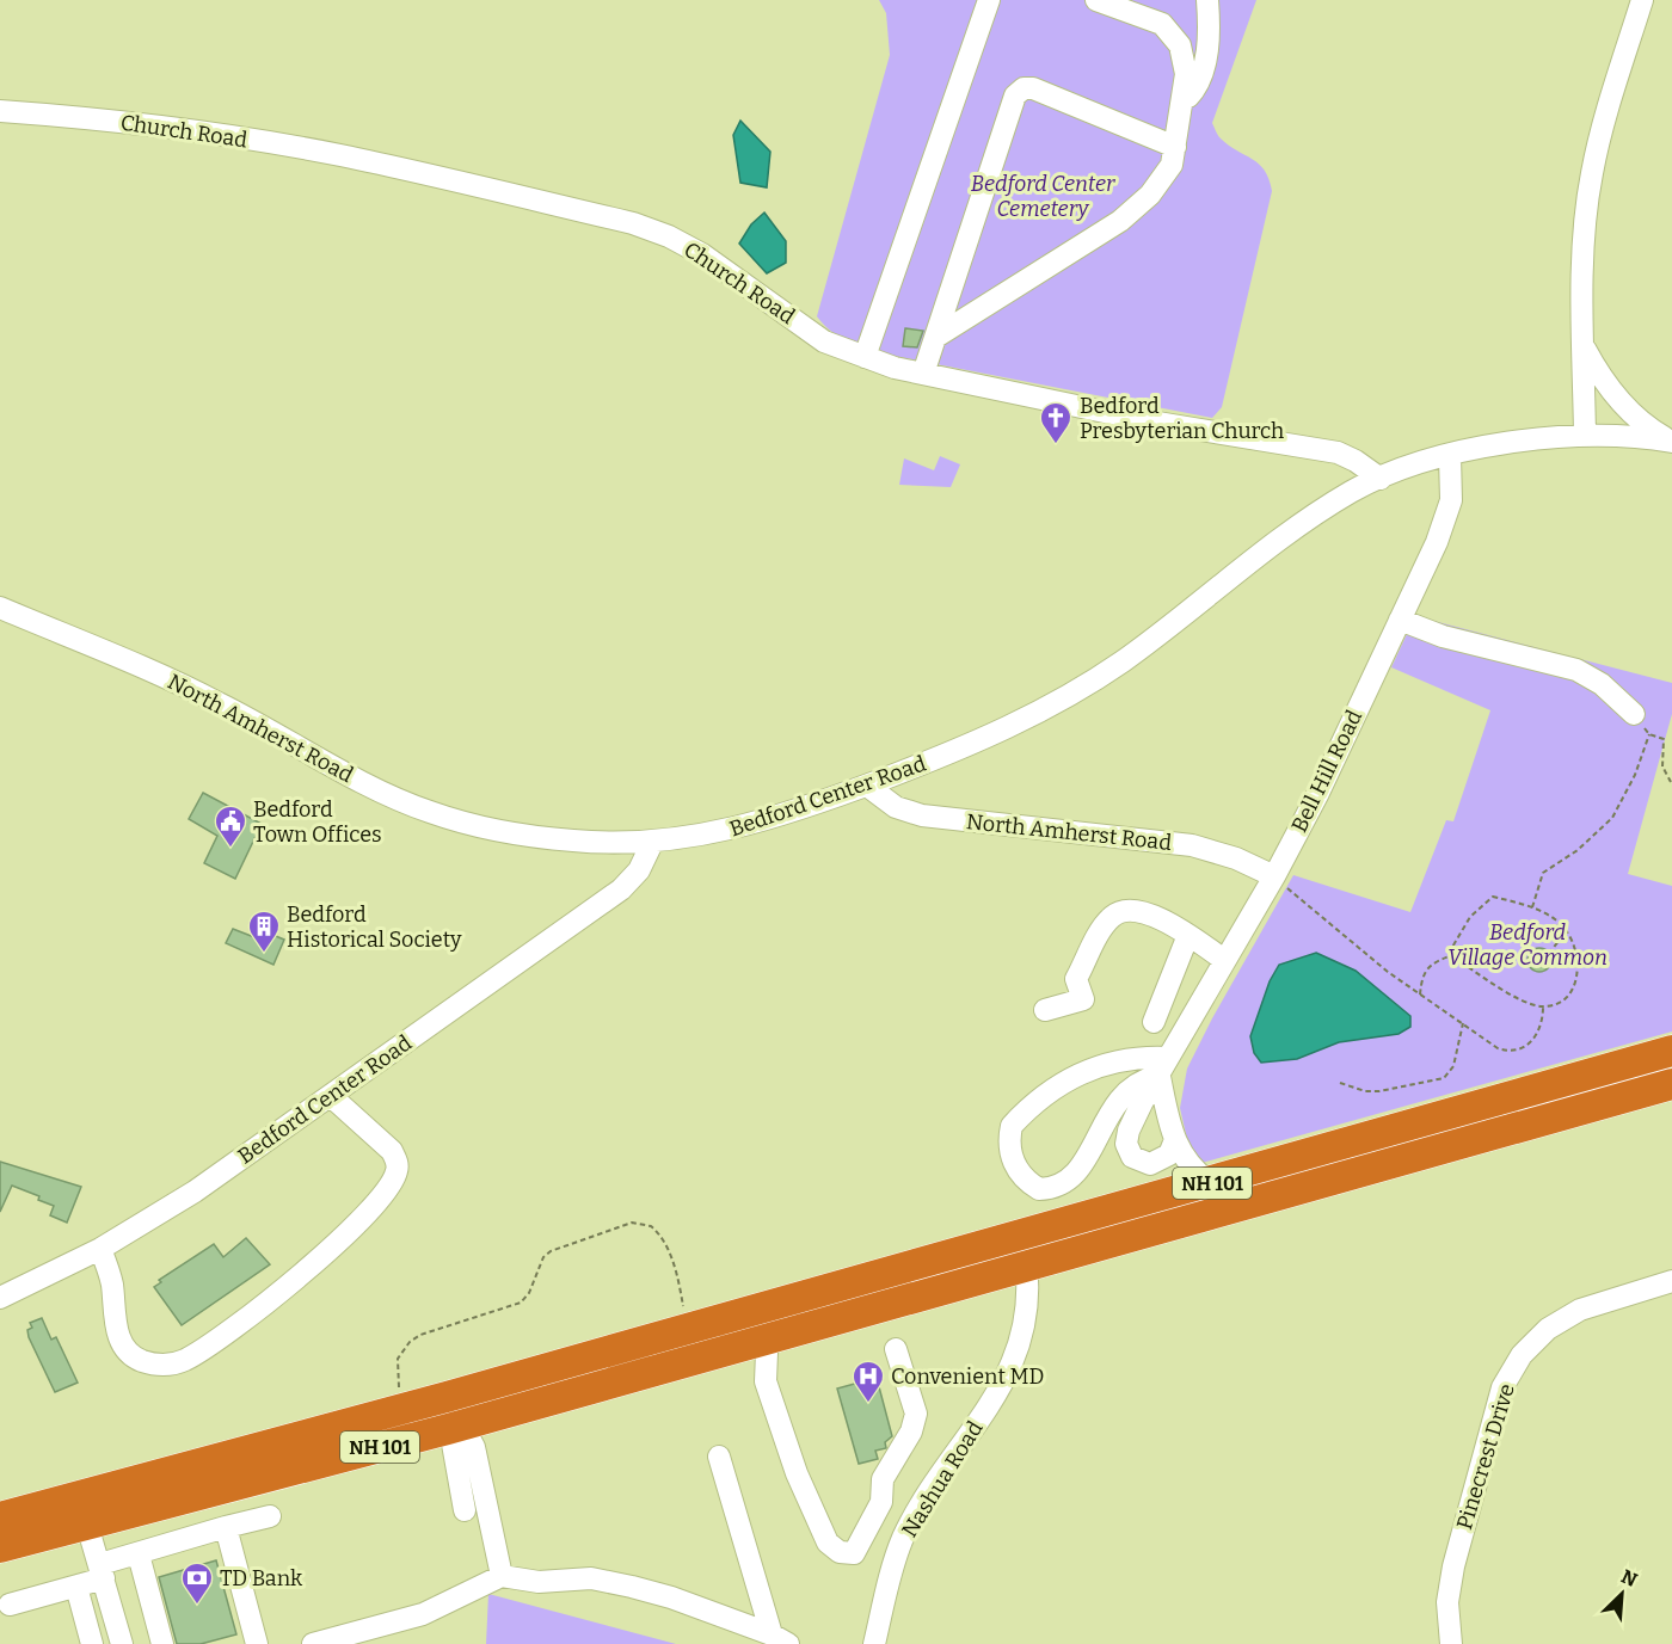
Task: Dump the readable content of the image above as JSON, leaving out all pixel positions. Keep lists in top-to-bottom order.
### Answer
{
  "streets": {
    "highway": ["NH 101"],
    "street": [
      "Church Road",
      "North Amherst Road",
      "Bell Hill Road",
      "Bedford Center Road",
      "Pinecrest Drive",
      "Nashua Road"
    ]
  },
  "crossings": [
    ["Church Road", "Bedford Center Road"],
    ["North Amherst Road", "Bell Hill Road"],
    ["North Amherst Road", "Bedford Center Road"],
    ["Bell Hill Road", "Bedford Center Road"],
    ["NH 101", "Nashua Road"]
  ],
  "parks": ["Bedford Center Cemetery", "Bedford Village Common"],
  "places": {
    "church": ["Bedford Presbyterian Church"],
    "public building": ["Bedford Town Offices"],
    "building": ["Bedford Historical Society"],
    "hospital": ["Convenient MD"],
    "bank": ["TD Bank"]
  },
  "north": "top right"
}
